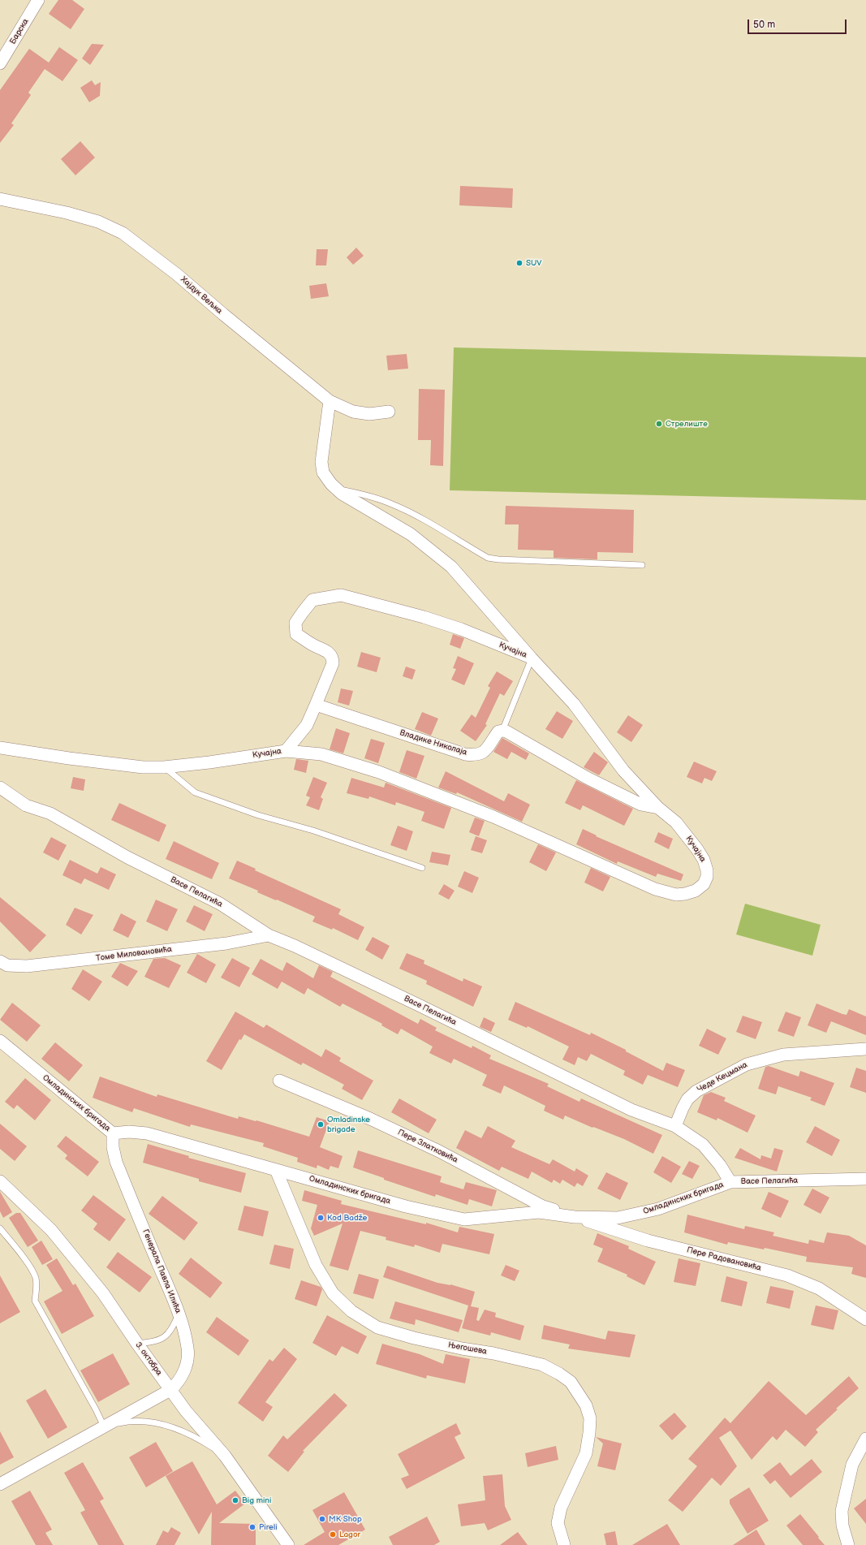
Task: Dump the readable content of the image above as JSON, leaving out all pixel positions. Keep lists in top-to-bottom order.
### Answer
{
  "streets": {
    "street": [
      "Барска",
      "Хајдук Вељка",
      "Кучајна",
      "Владике Николаја",
      "Васе Пелагића",
      "Томе Миловановића",
      "Чеде Кецмана",
      "Омладинских бригада",
      "Пере Златковића",
      "Пере Радовановића",
      "Генерала Павла Илића",
      "Његошева",
      "3. октобра"
    ]
  },
  "crossings": [
    ["Кучајна", "Владике Николаја"],
    ["Васе Пелагића", "Томе Миловановића"],
    ["Васе Пелагића", "Чеде Кецмана"],
    ["Васе Пелагића", "Омладинских бригада"],
    ["Омладинских бригада", "Пере Златковића"],
    ["Омладинских бригада", "Пере Радовановића"],
    ["Омладинских бригада", "Генерала Павла Илића"],
    ["Омладинских бригада", "Његошева"],
    ["Пере Златковића", "Пере Радовановића"],
    ["Генерала Павла Илића", "3. октобра"]
  ],
  "places": [
    "SUV",
    "Стрелиште",
    "Omladinske brigade",
    "Kod Badže",
    "Big mini",
    "MK Shop",
    "Pireli",
    "Lagor"
  ],
  "scale_bar": "50 m"
}
